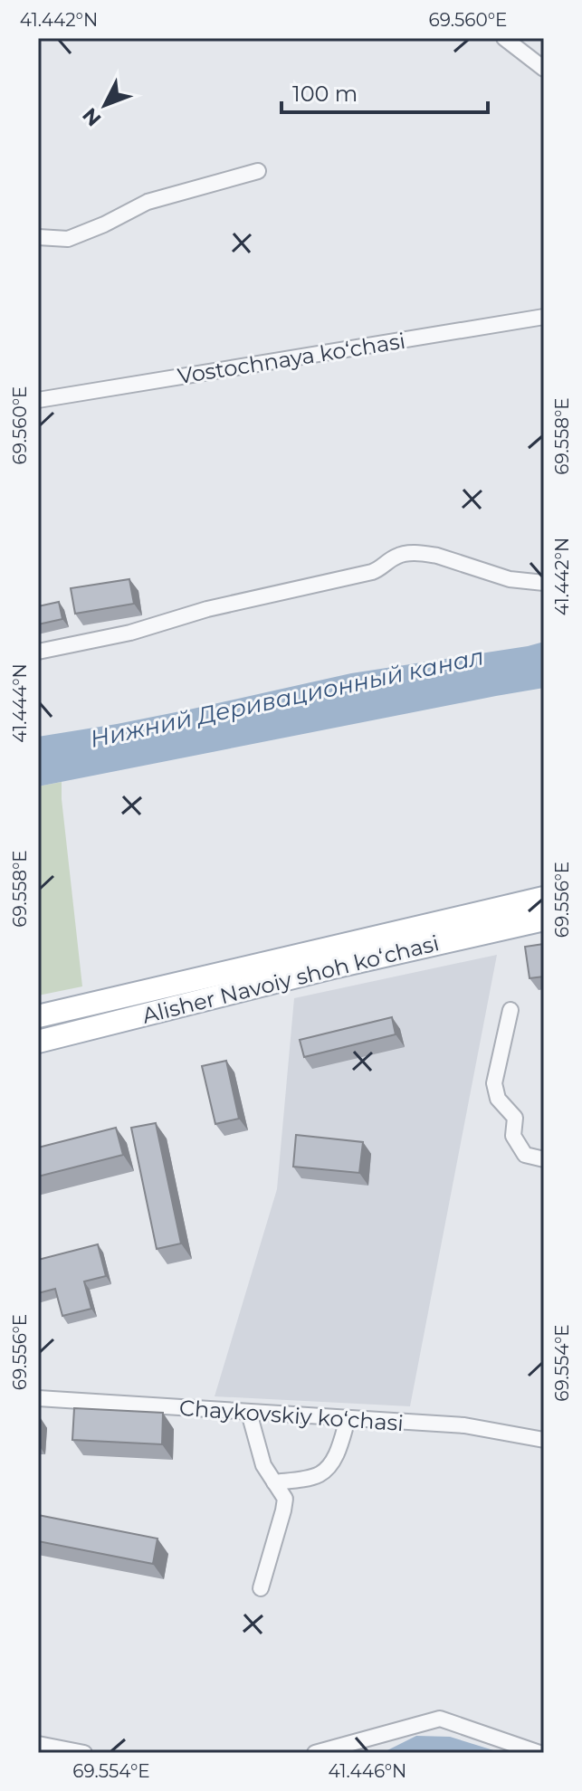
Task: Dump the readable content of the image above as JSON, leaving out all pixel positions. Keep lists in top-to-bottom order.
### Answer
{
  "streets": {
    "main road": ["Alisher Navoiy shoh koʻchasi"],
    "street": ["Vostochnaya ko‘chasi", "Chaykovskiy ko‘chasi"]
  },
  "water": ["Нижний Деривационный канал"],
  "scale_bar": "100 m",
  "north": "bottom left",
  "coordinates": [
    "41.442°N",
    "69.560°E",
    "69.558°E",
    "41.444°N",
    "69.556°E",
    "69.554°E",
    "41.446°N"
  ]
}
